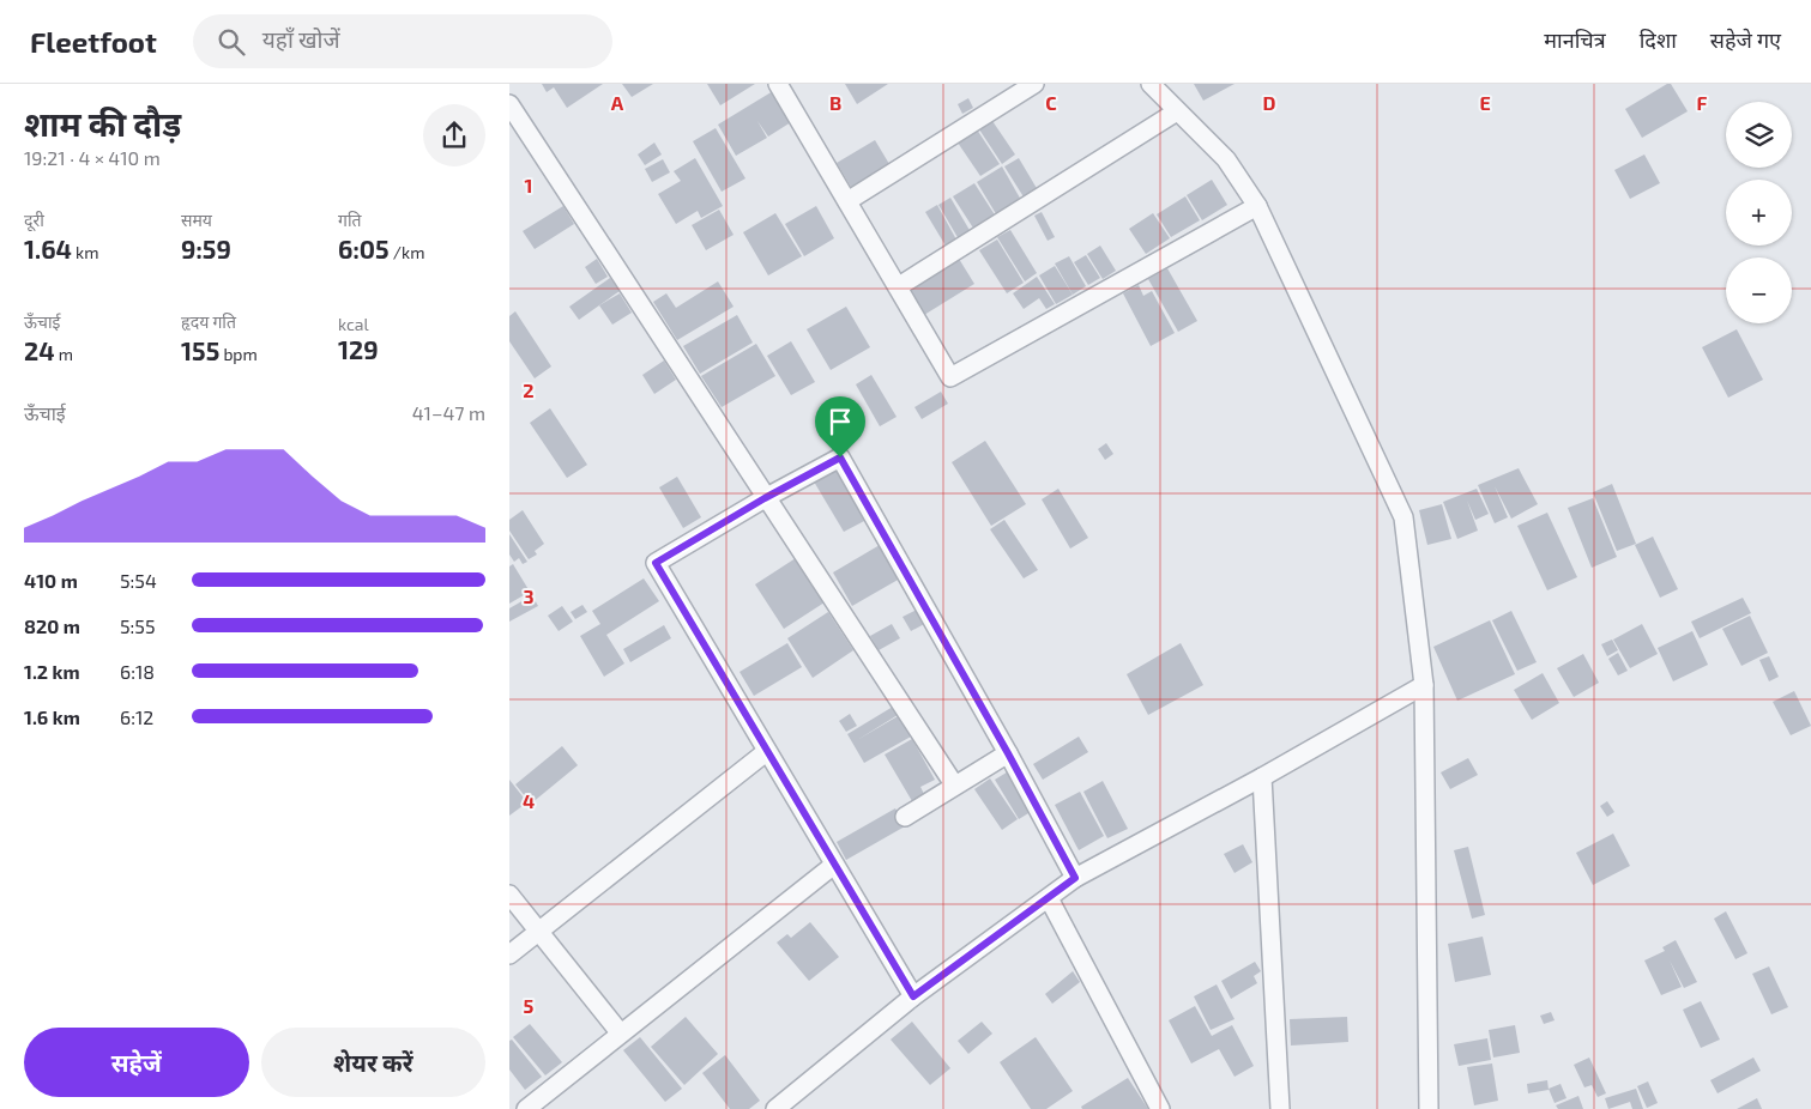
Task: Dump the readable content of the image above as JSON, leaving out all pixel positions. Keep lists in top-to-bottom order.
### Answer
{
  "page": {
    "header": "Fleetfoot",
    "search": "यहाँ खोजें",
    "nav": ["मानचित्र", "दिशा", "सहेजे गए"],
    "heading": ["शाम की दौड़", "19:21 · 4 × 410 m"],
    "map_buttons": ["+", "−"],
    "stats": [
      ["दूरी", "1.64 km"],
      ["समय", "9:59"],
      ["गति", "6:05 /km"],
      ["ऊँचाई", "24 m"],
      ["हृदय गति", "155 bpm"],
      ["kcal", "129"]
    ],
    "chart": ["ऊँचाई", "41–47 m"],
    "list": [
      {
        "name": "410 m",
        "note": "5:54"
      },
      {
        "name": "820 m",
        "note": "5:55"
      },
      {
        "name": "1.2 km",
        "note": "6:18"
      },
      {
        "name": "1.6 km",
        "note": "6:12"
      }
    ],
    "buttons": ["सहेजें", "शेयर करें"]
  },
  "grid": {
    "columns": [
      "A",
      "B",
      "C",
      "D",
      "E",
      "F"
    ],
    "rows": [
      "1",
      "2",
      "3",
      "4",
      "5"
    ]
  }
}
